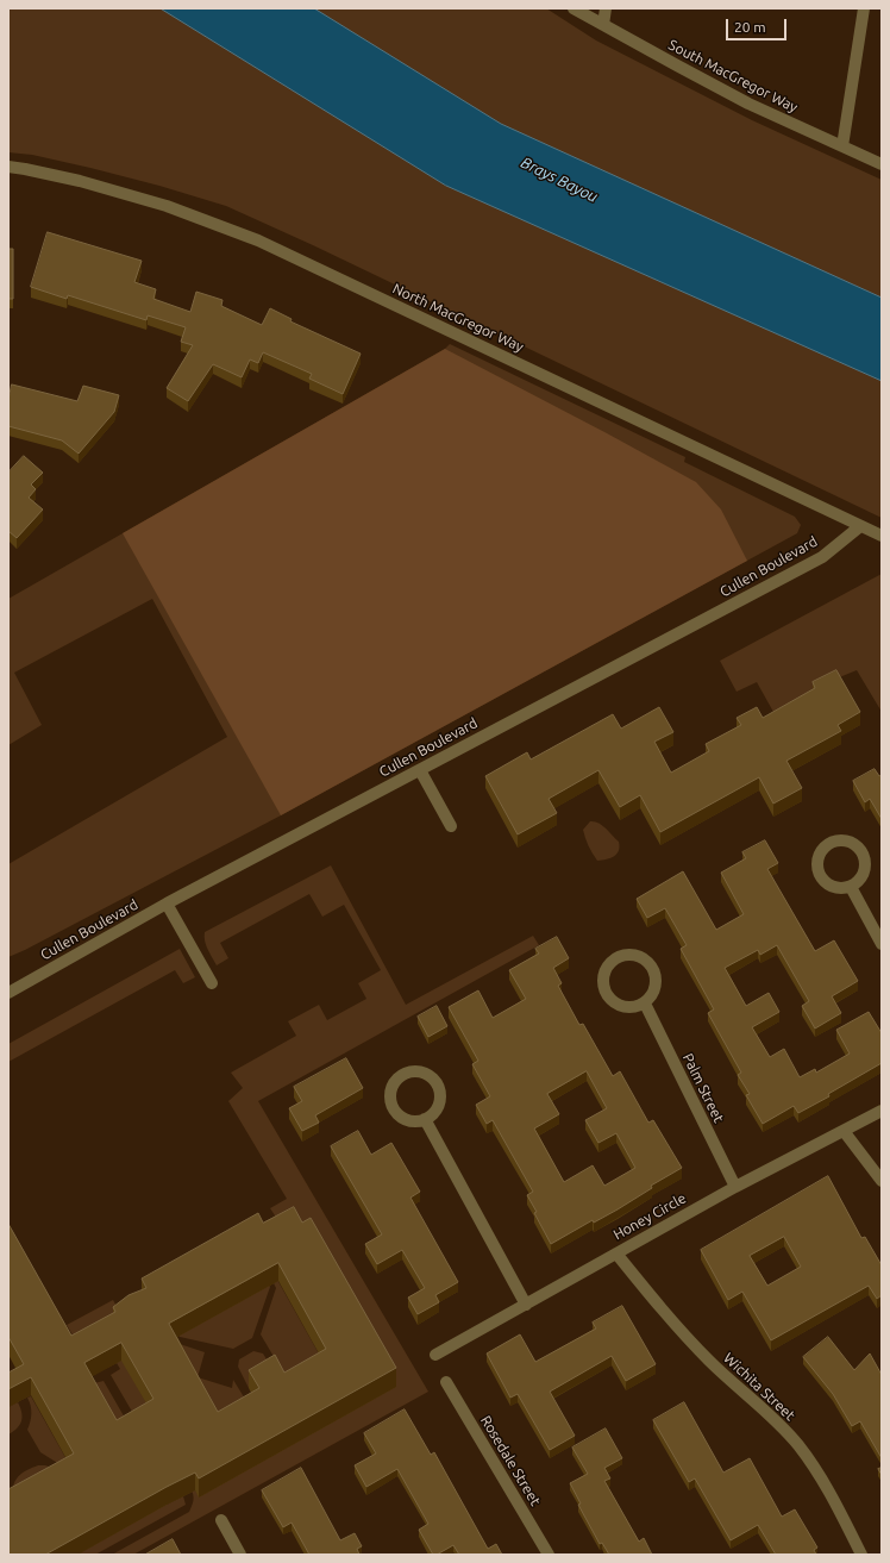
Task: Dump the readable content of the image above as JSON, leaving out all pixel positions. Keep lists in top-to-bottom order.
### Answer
{
  "streets": {
    "street": [
      "South MacGregor Way",
      "North MacGregor Way",
      "Cullen Boulevard",
      "Palm Street",
      "Honey Circle",
      "Wichita Street",
      "Rosedale Street"
    ]
  },
  "crossings": [
    ["North MacGregor Way", "Cullen Boulevard"],
    ["Palm Street", "Honey Circle"],
    ["Honey Circle", "Wichita Street"]
  ],
  "water": ["Brays Bayou"],
  "scale_bar": "20 m"
}
